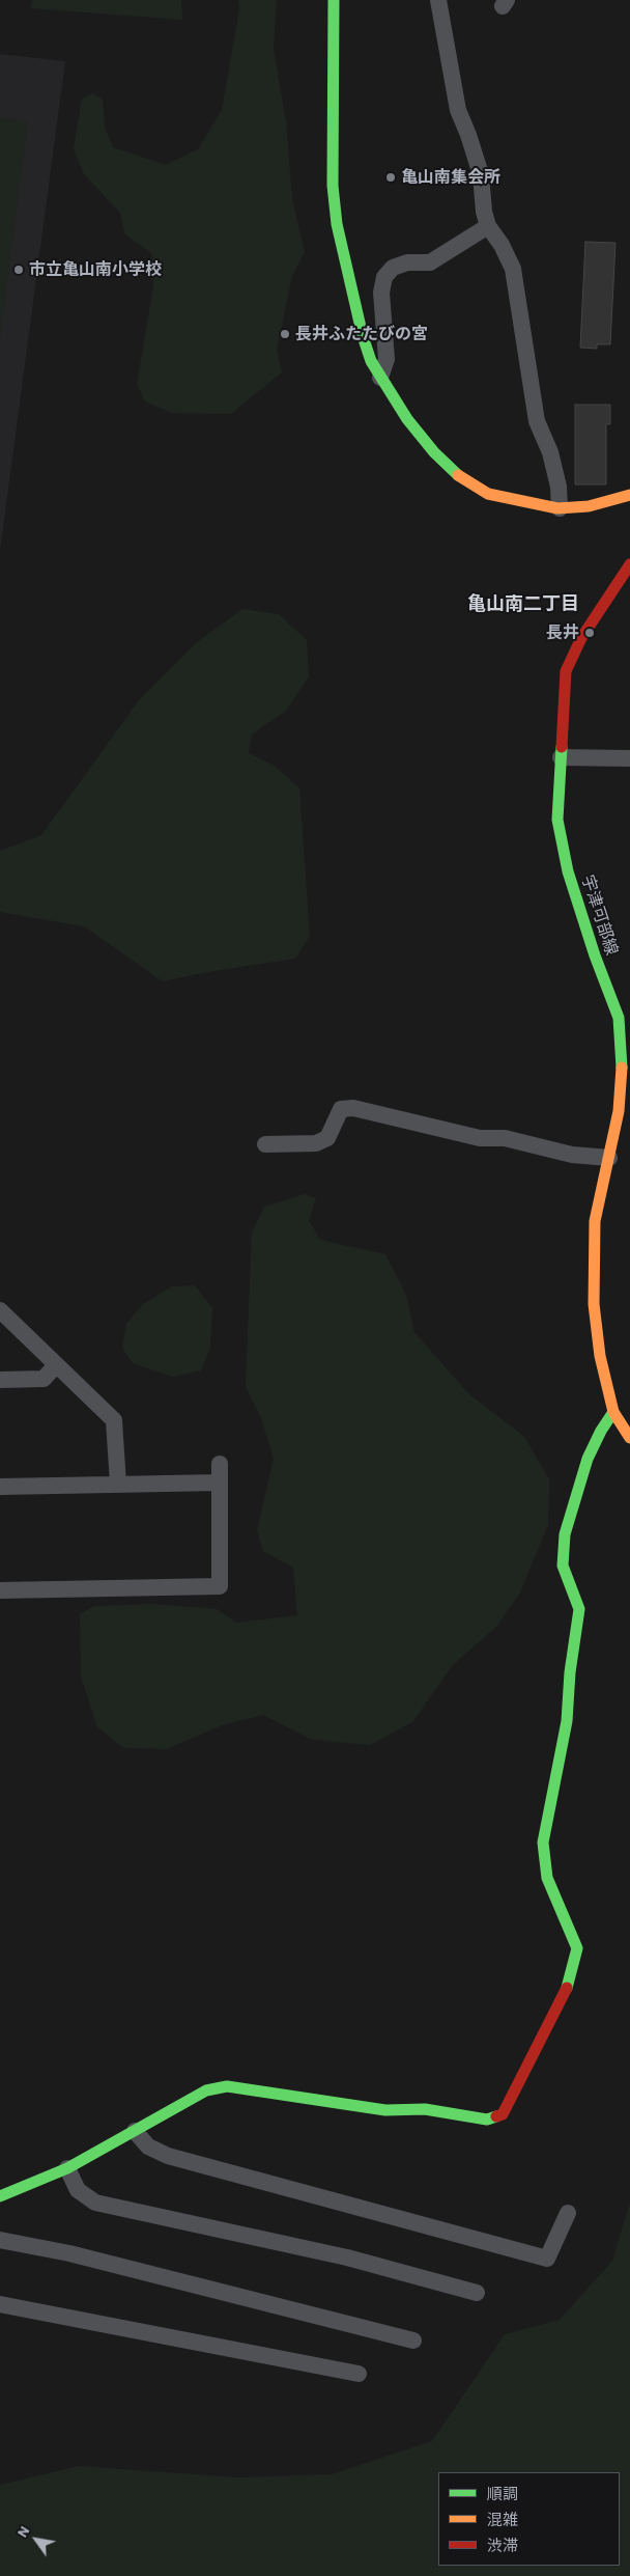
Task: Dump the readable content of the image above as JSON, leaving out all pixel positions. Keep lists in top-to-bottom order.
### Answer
{
  "streets": {
    "street": ["宇津可部線"]
  },
  "districts": ["亀山南二丁目"],
  "places": [
    "亀山南集会所",
    "市立亀山南小学校",
    "長井ふたたびの宮",
    "長井"
  ],
  "legend": ["順調", "混雑", "渋滞"],
  "north": "top left"
}
